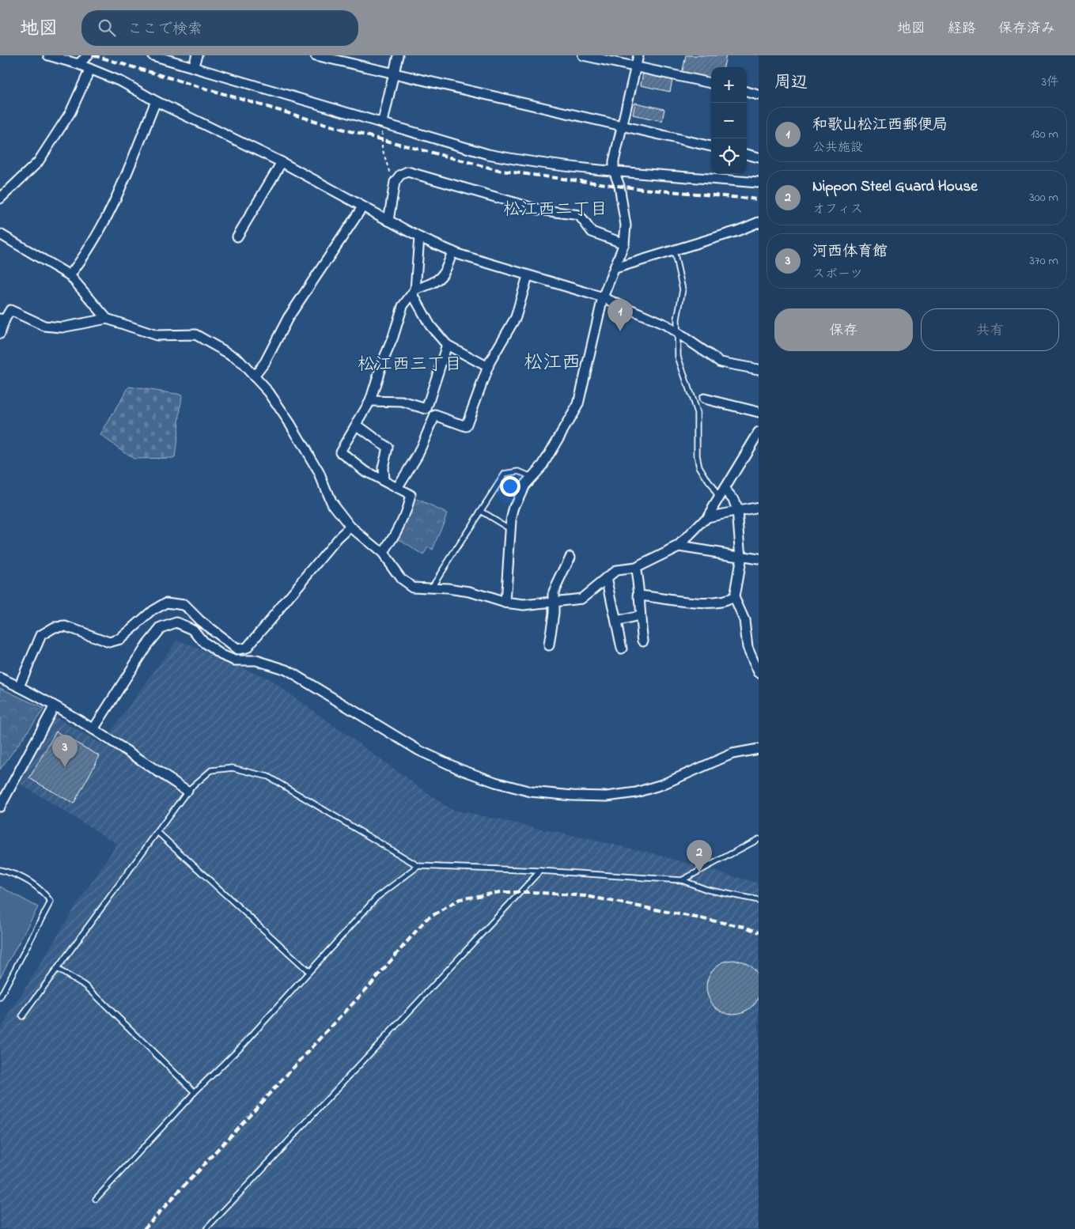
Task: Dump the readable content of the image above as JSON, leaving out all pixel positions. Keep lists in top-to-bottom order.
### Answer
{
  "districts": ["松江西二丁目", "松江西", "松江西三丁目"],
  "page": {
    "header": "地図",
    "search": "ここで検索",
    "nav": ["地図", "経路", "保存済み"],
    "heading": ["周辺", "3件"],
    "map_buttons": ["+", "−"],
    "list": [
      {
        "mark": "1",
        "name": "和歌山松江西郵便局",
        "note": "公共施設",
        "value": "130 m"
      },
      {
        "mark": "2",
        "name": "Nippon Steel Guard House",
        "note": "オフィス",
        "value": "300 m"
      },
      {
        "mark": "3",
        "name": "河西体育館",
        "note": "スポーツ",
        "value": "370 m"
      }
    ],
    "buttons": ["保存", "共有"],
    "pins": ["1", "3", "2"]
  }
}
